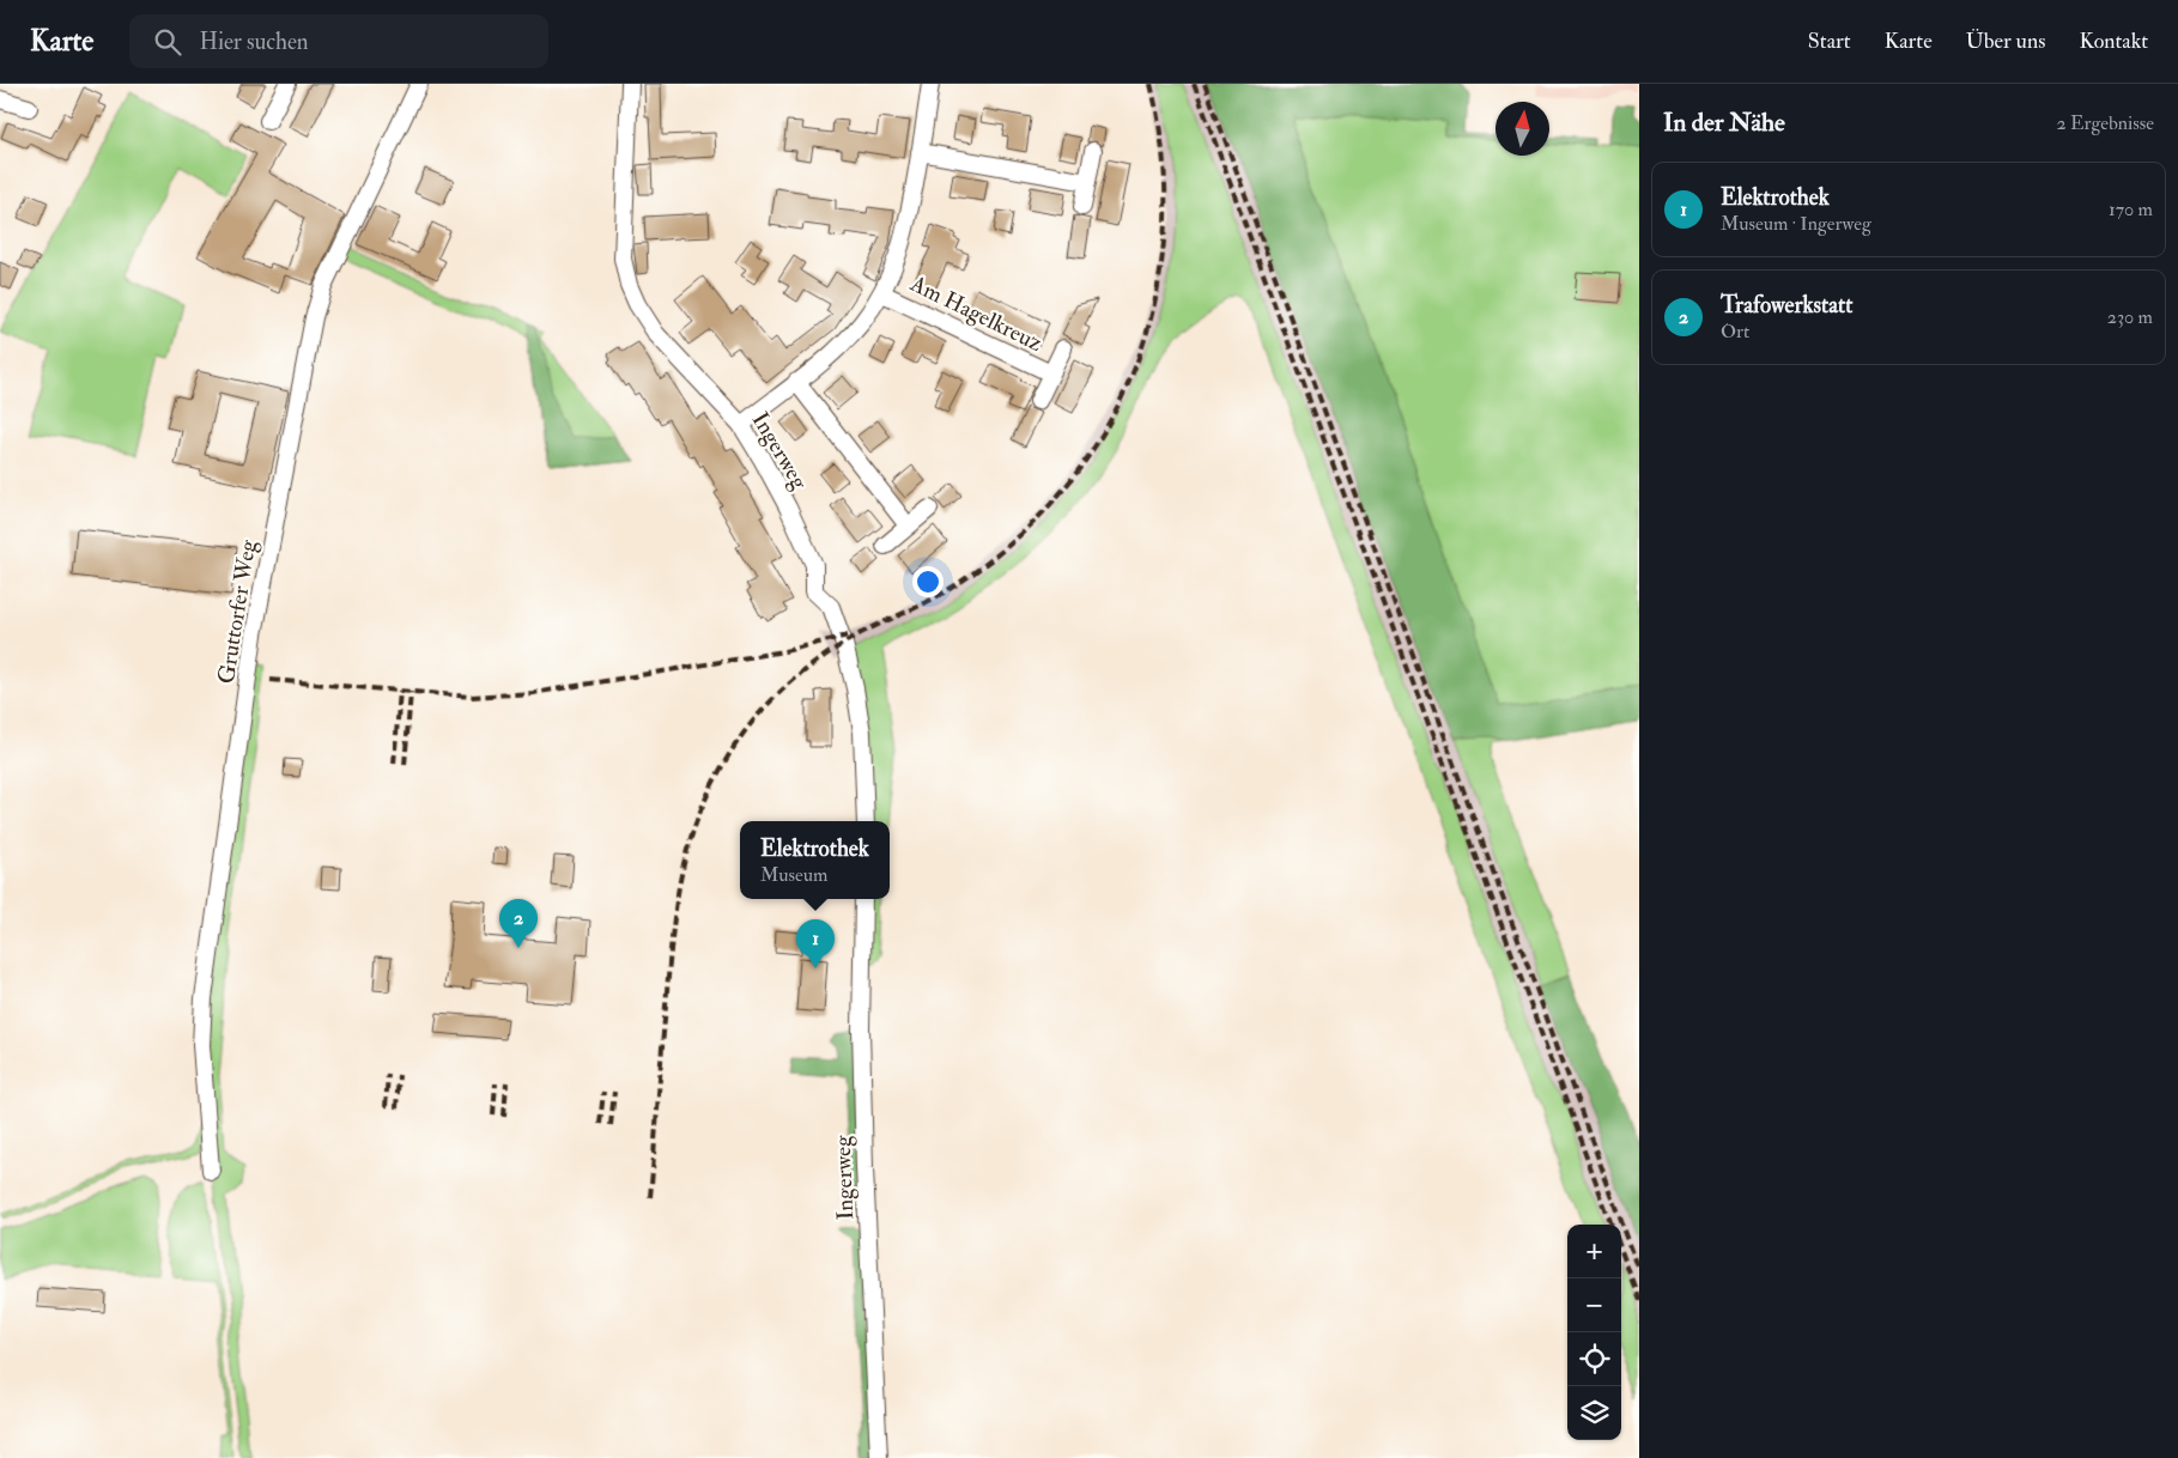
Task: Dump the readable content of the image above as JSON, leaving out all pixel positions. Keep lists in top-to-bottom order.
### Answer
{
  "streets": {
    "street": ["Am Hagelkreuz", "Ingerweg", "Gruttorfer Weg"]
  },
  "crossings": [
    ["Am Hagelkreuz", "Ingerweg"]
  ],
  "north": "top",
  "page": {
    "header": "Karte",
    "search": "Hier suchen",
    "nav": [
      "Start",
      "Karte",
      "Über uns",
      "Kontakt"
    ],
    "heading": ["In der Nähe", "2 Ergebnisse"],
    "list": [
      {
        "mark": "1",
        "name": "Elektrothek",
        "note": "Museum · Ingerweg",
        "value": "170 m"
      },
      {
        "mark": "2",
        "name": "Trafowerkstatt",
        "note": "Ort",
        "value": "230 m"
      }
    ],
    "popup": ["Elektrothek", "Museum"],
    "pins": ["2", "1"],
    "map_buttons": ["+", "−"]
  }
}
